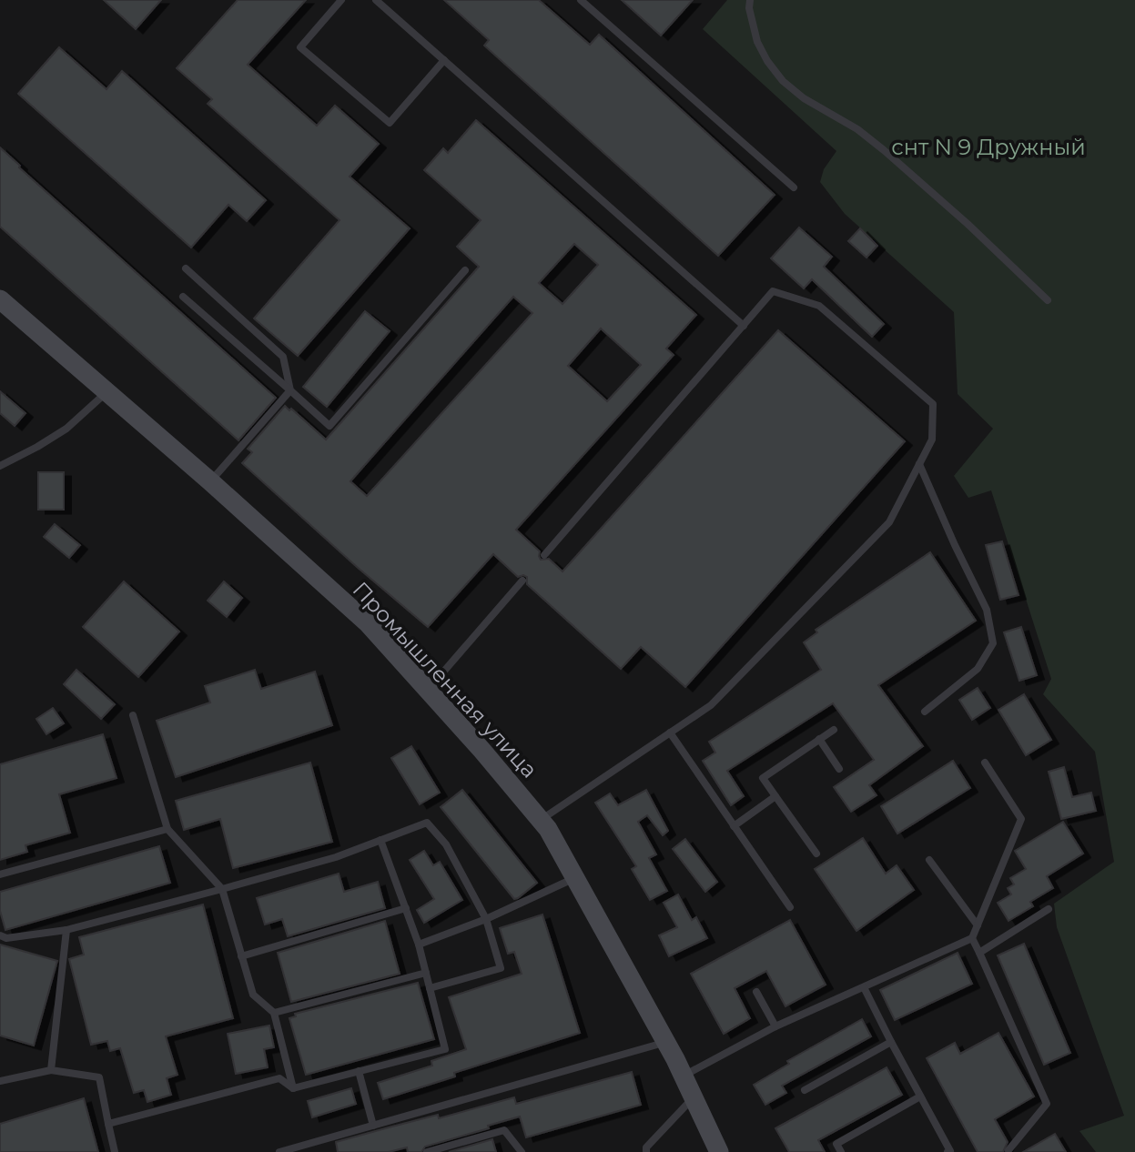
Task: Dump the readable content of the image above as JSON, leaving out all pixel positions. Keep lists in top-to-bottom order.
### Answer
{
  "streets": {
    "main road": ["Промышленная улица"]
  },
  "parks": ["снт N 9 Дружный"]
}
